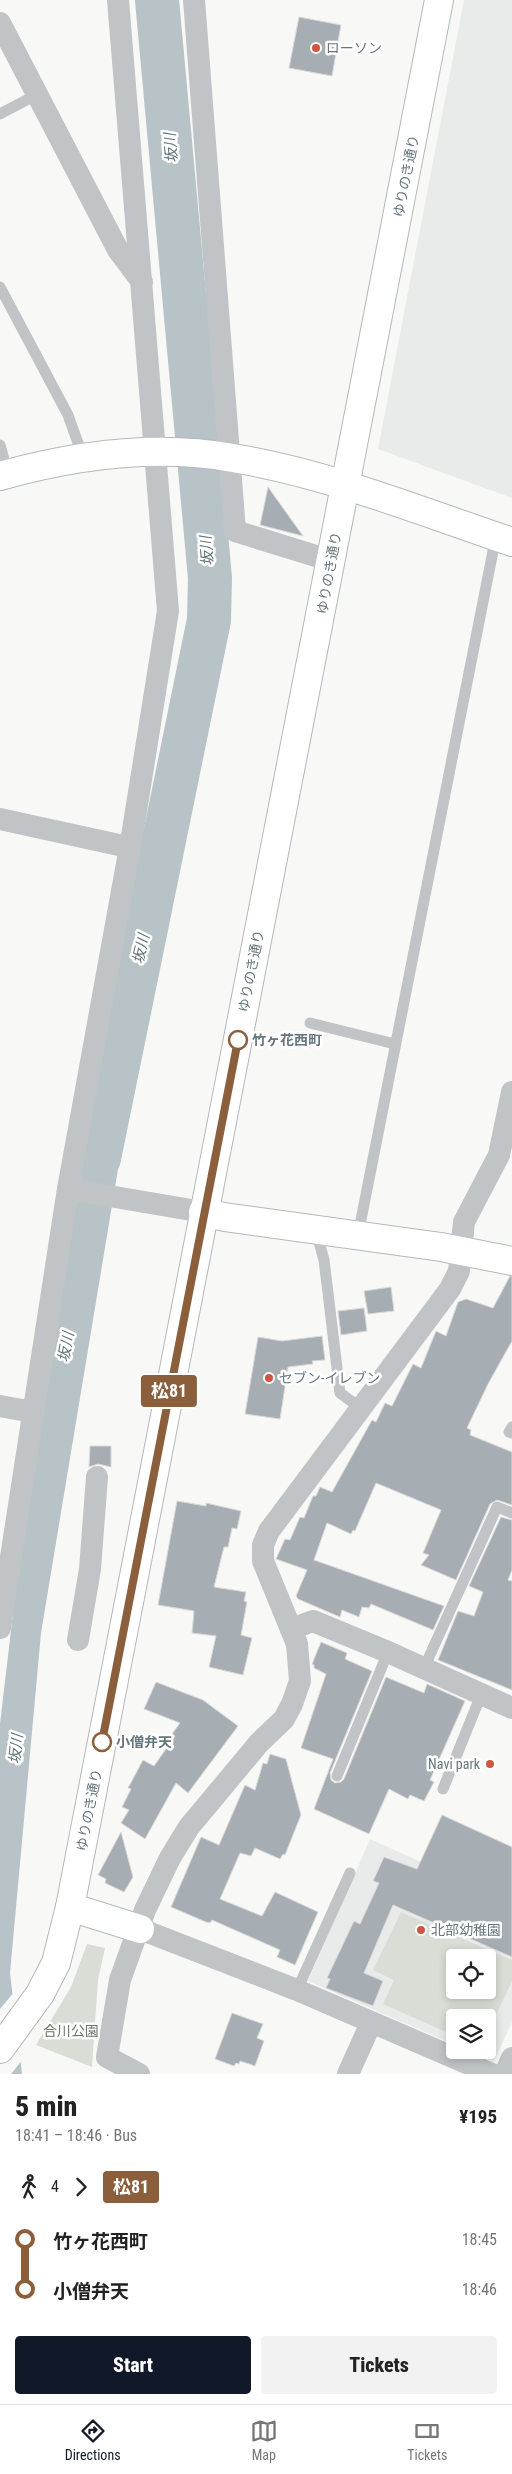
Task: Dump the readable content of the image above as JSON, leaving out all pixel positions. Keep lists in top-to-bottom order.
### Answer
{
  "streets": {
    "street": ["ゆりのき通り"]
  },
  "water": ["坂川"],
  "parks": ["合川公園"],
  "places": [
    "ローソン",
    "竹ヶ花西町",
    "セブン-イレブン",
    "小僧弁天",
    "Navi park",
    "北部幼稚園"
  ],
  "lines": ["bus line 松81"],
  "page": {
    "on_map": "松81",
    "heading": ["5 min", "18:41 – 18:46 · Bus", "¥195"],
    "legs": ["4", "松81"],
    "list": [
      {
        "name": "竹ヶ花西町",
        "value": "18:45"
      },
      {
        "name": "小僧弁天",
        "value": "18:46"
      }
    ],
    "buttons": ["Start", "Tickets"],
    "tabs": ["Directions", "Map", "Tickets"]
  }
}
